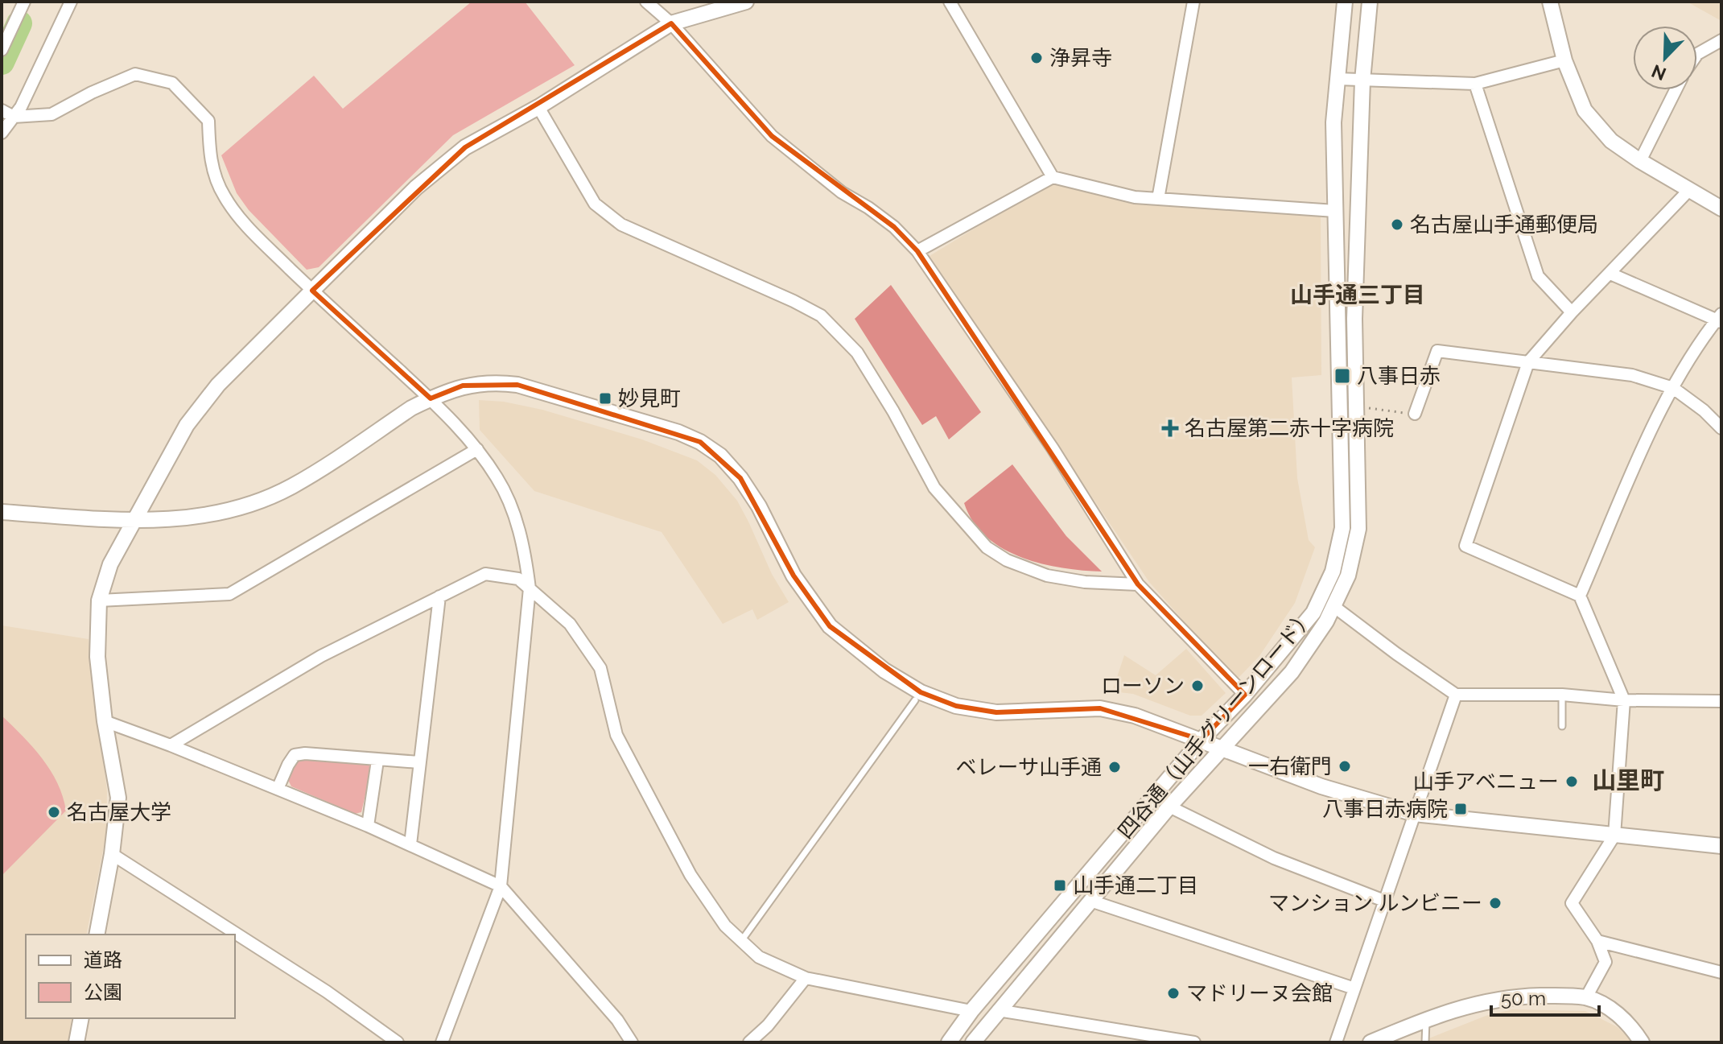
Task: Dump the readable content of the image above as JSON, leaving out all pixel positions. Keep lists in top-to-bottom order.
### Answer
{
  "streets": {
    "street": ["四谷通（山手グリーンロード）"]
  },
  "districts": ["山手通三丁目", "山里町"],
  "places": {
    "other": [
      "浄昇寺",
      "名古屋山手通郵便局",
      "ローソン",
      "一右衛門",
      "ベレーサ山手通",
      "山手アベニュー",
      "名古屋大学",
      "マンション ルンビニー",
      "マドリーヌ会館"
    ],
    "transit": [
      "八事日赤",
      "妙見町",
      "八事日赤病院",
      "山手通二丁目"
    ],
    "health": ["名古屋第二赤十字病院"]
  },
  "legend": ["道路", "公園"],
  "scale_bar": "50 m",
  "north": "bottom left"
}
